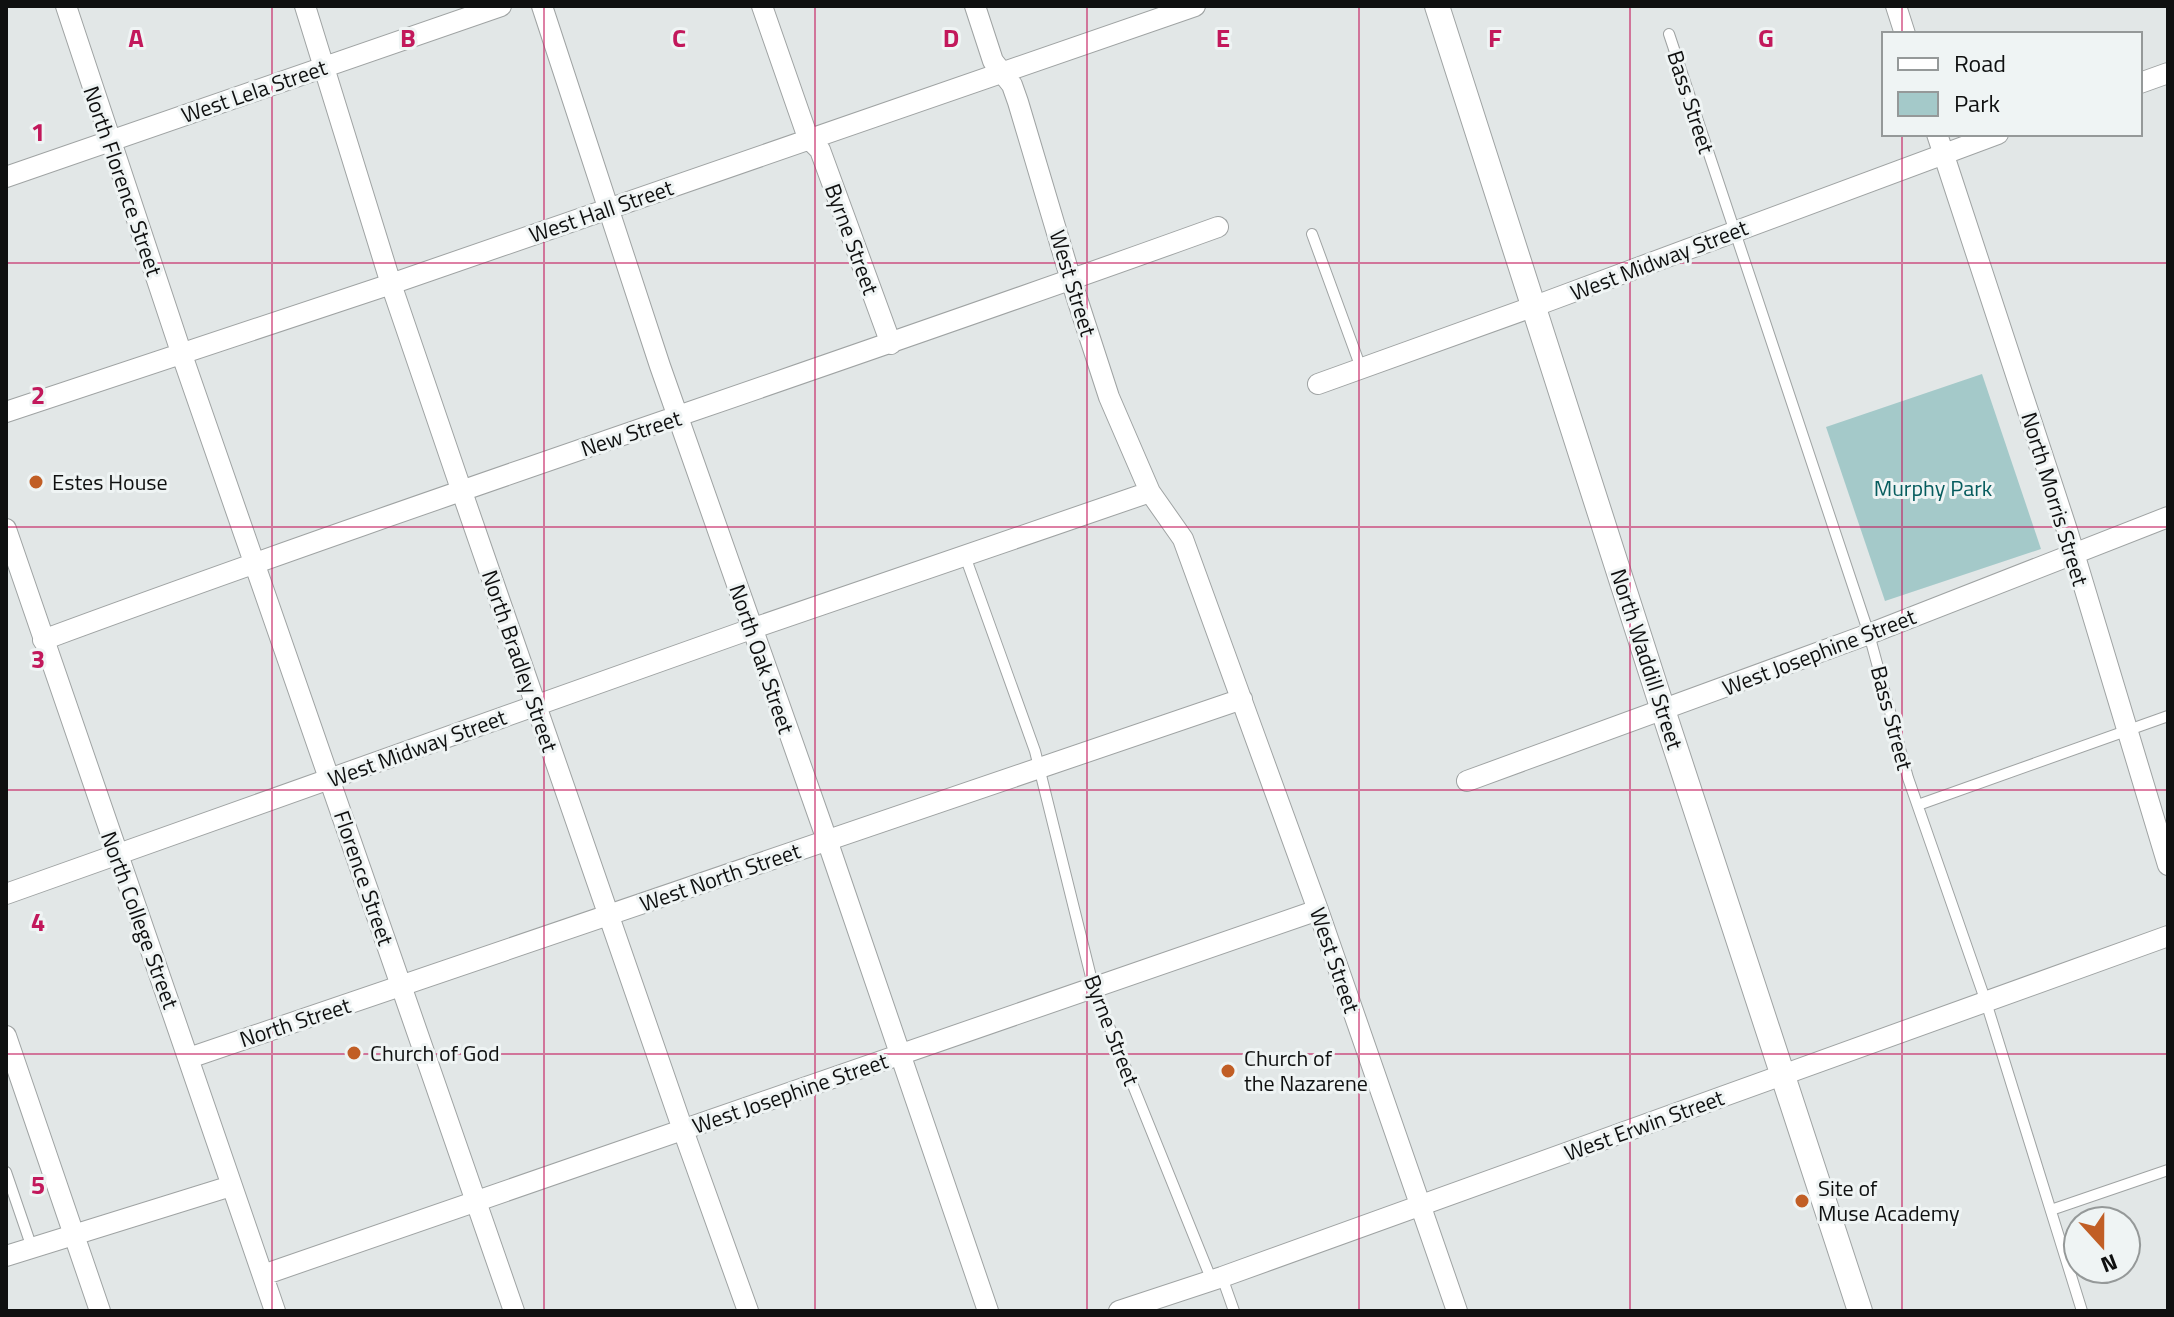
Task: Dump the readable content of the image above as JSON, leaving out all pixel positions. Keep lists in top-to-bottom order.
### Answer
{
  "streets": {
    "street": [
      "West Lela Street",
      "North Florence Street",
      "West Hall Street",
      "Byrne Street",
      "West Midway Street",
      "West Street",
      "New Street",
      "North Morris Street",
      "West Josephine Street",
      "North Oak Street",
      "North Waddill Street",
      "North Bradley Street",
      "West North Street",
      "Florence Street",
      "North College Street",
      "North Street",
      "West Erwin Street"
    ],
    "lane": ["Bass Street"]
  },
  "crossings": [
    ["West Lela Street", "North Florence Street"],
    ["West Lela Street", "North Bradley Street"],
    ["Bass Street", "West Midway Street"],
    ["Bass Street", "West Josephine Street"],
    ["Bass Street", "West Erwin Street"],
    ["North Florence Street", "West Hall Street"],
    ["North Florence Street", "Florence Street"],
    ["West Hall Street", "Byrne Street"],
    ["West Hall Street", "West Street"],
    ["West Hall Street", "North Oak Street"],
    ["West Hall Street", "North Bradley Street"],
    ["West Hall Street", "Florence Street"],
    ["Byrne Street", "New Street"],
    ["Byrne Street", "West Josephine Street"],
    ["Byrne Street", "West North Street"],
    ["Byrne Street", "West Erwin Street"],
    ["West Midway Street", "North Morris Street"],
    ["West Midway Street", "North Oak Street"],
    ["West Midway Street", "North Waddill Street"],
    ["West Midway Street", "North Bradley Street"],
    ["West Midway Street", "Florence Street"],
    ["West Midway Street", "North College Street"],
    ["West Street", "New Street"],
    ["West Street", "West Josephine Street"],
    ["West Street", "West Erwin Street"],
    ["New Street", "North Oak Street"],
    ["New Street", "North Bradley Street"],
    ["New Street", "Florence Street"],
    ["New Street", "North College Street"],
    ["North Morris Street", "West Josephine Street"],
    ["West Josephine Street", "North Oak Street"],
    ["West Josephine Street", "North Waddill Street"],
    ["West Josephine Street", "North Bradley Street"],
    ["West Josephine Street", "Florence Street"],
    ["West Josephine Street", "North College Street"],
    ["North Oak Street", "West North Street"],
    ["North Waddill Street", "West Erwin Street"],
    ["North Bradley Street", "West North Street"],
    ["West North Street", "Florence Street"],
    ["West North Street", "North Street"],
    ["Florence Street", "North Street"],
    ["North College Street", "North Street"]
  ],
  "parks": ["Murphy Park"],
  "places": [
    "Estes House",
    "Church of God",
    "Church of the Nazarene",
    "Site of Muse Academy"
  ],
  "legend": ["Road", "Park"],
  "north": "bottom",
  "grid": {
    "columns": [
      "A",
      "B",
      "C",
      "D",
      "E",
      "F",
      "G"
    ],
    "rows": [
      "1",
      "2",
      "3",
      "4",
      "5"
    ]
  }
}
